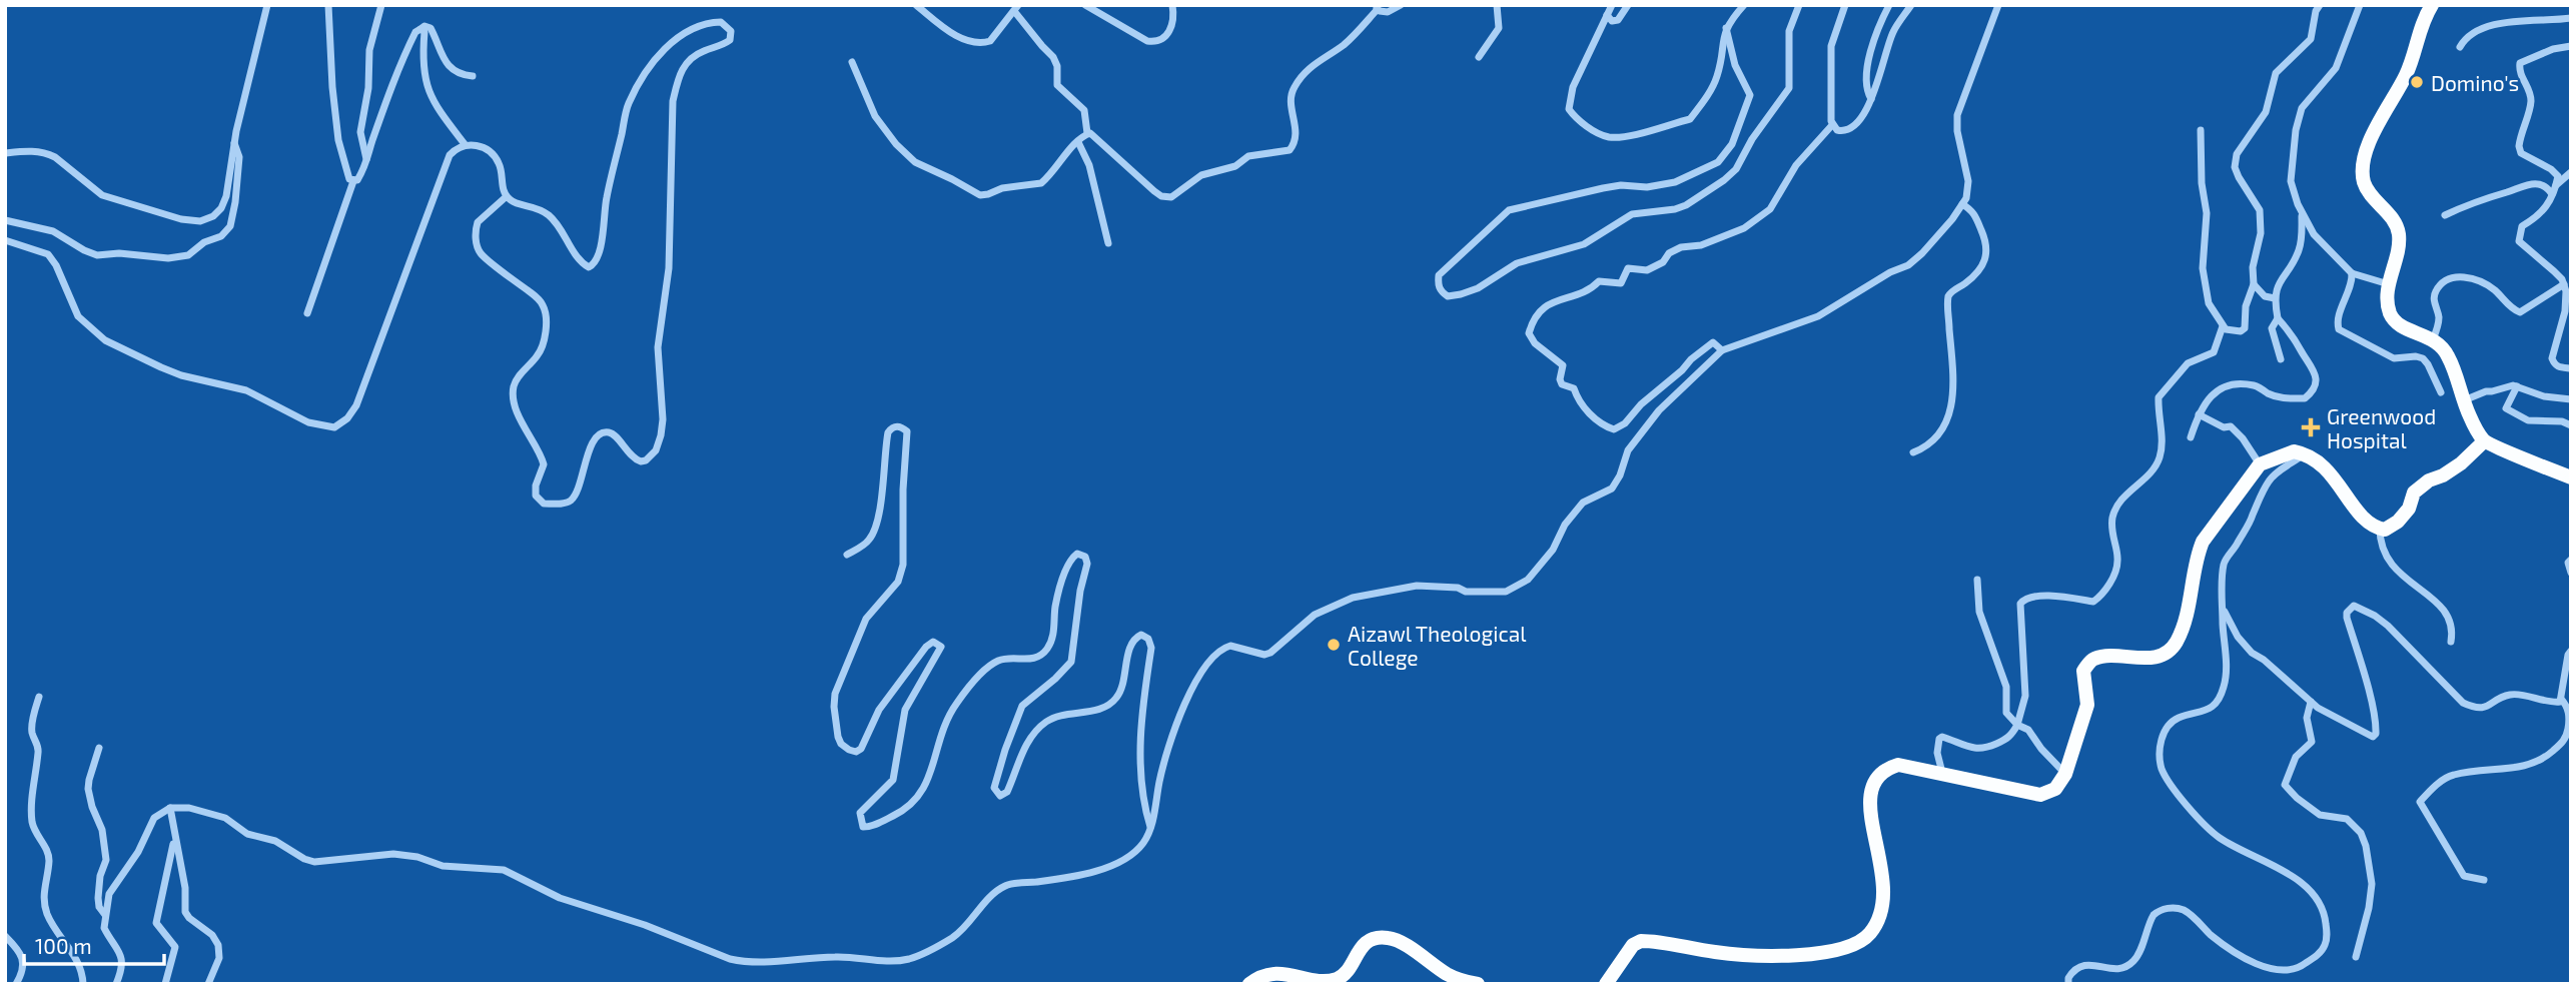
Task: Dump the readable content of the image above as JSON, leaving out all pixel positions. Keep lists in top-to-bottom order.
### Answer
{
  "places": {
    "other": ["Domino's", "Aizawl Theological College"],
    "health": ["Greenwood Hospital"]
  },
  "scale_bar": "100 m"
}
